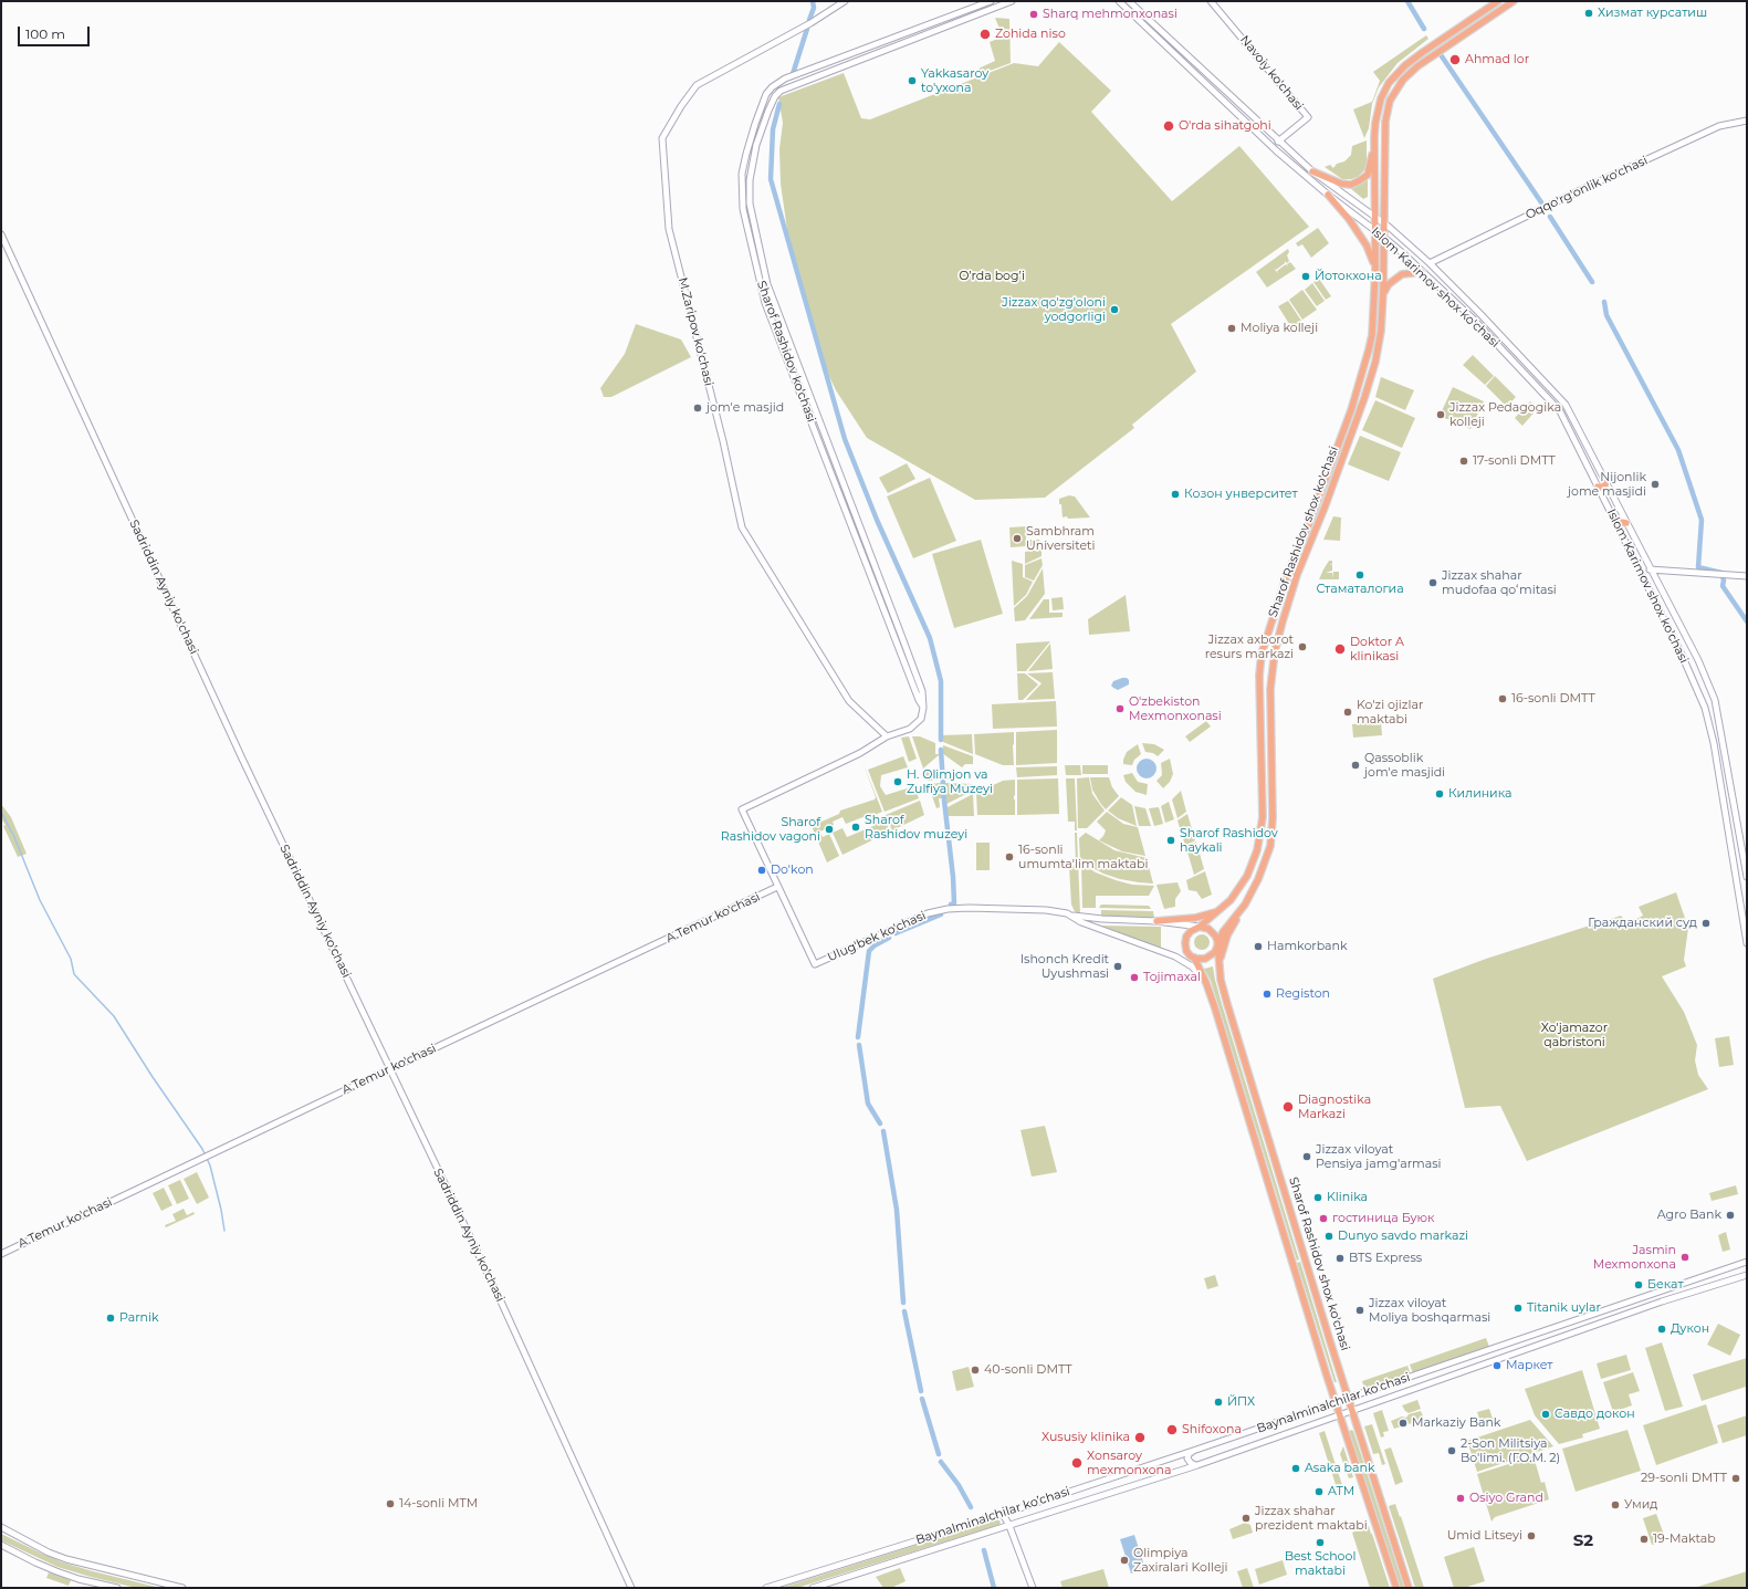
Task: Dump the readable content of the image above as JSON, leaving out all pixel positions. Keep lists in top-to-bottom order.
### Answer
{
  "streets": {
    "main road": [
      "Navoiy ko'chasi",
      "Oqqo'rg'onlik ko'chasi",
      "Islom Karimov shox ko'chasi",
      "M.Zaripov ko'chasi",
      "Sharof Rashidov ko'chasi",
      "Sharof Rashidov shox ko'chasi",
      "Sadriddin Ayniy ko'chasi",
      "A.Temur ko'chasi",
      "Ulug'bek ko'chasi",
      "Baynalminalchilar ko’chasi"
    ]
  },
  "crossings": [
    ["Navoiy ko'chasi", "Islom Karimov shox ko'chasi"],
    ["Oqqo'rg'onlik ko'chasi", "Islom Karimov shox ko'chasi"],
    ["Islom Karimov shox ko'chasi", "Sharof Rashidov shox ko'chasi"],
    ["Sharof Rashidov shox ko'chasi", "Baynalminalchilar ko’chasi"],
    ["Sadriddin Ayniy ko'chasi", "A.Temur ko'chasi"],
    ["A.Temur ko'chasi", "Ulug'bek ko'chasi"]
  ],
  "districts": ["S2"],
  "parks": ["O’rda bog’i", "Xo'jamazor qabristoni"],
  "places": [
    "Хизмат курсатиш",
    "Sharq mehmonxonasi",
    "Zohida niso",
    "Ahmad lor",
    "Yakkasaroy to'yxona",
    "O'rda sihatgohi",
    "Йотокхона",
    "Jizzax qo'zg'oloni yodgorligi",
    "Moliya kolleji",
    "jom'e masjid",
    "Jizzax Pedagogika kolleji",
    "17-sonli DMTT",
    "Nijonlik jome masjidi",
    "Козон унверситет",
    "Sambhram Universiteti",
    "Стаматалогиа",
    "Jizzax shahar mudofaa qoʻmitasi",
    "Jizzax axborot resurs markazi",
    "Doktor A klinikasi",
    "16-sonli DMTT",
    "O'zbekiston Mexmonxonasi",
    "Ko'zi ojizlar maktabi",
    "Qassoblik jom'e masjidi",
    "H. Olimjon va Zulfiya Muzeyi",
    "Килиника",
    "Sharof Rashidov muzeyi",
    "Sharof Rashidov vagoni",
    "Sharof Rashidov haykali",
    "16-sonli umumta'lim maktabi",
    "Do'kon",
    "Гражданский суд",
    "Hamkorbank",
    "Ishonch Kredit Uyushmasi",
    "Tojimaxal",
    "Registon",
    "Diagnostika Markazi",
    "Jizzax viloyat Pensiya jamg'armasi",
    "Klinika",
    "Agro Bank",
    "гостиница Буюк",
    "Dunyo savdo markazi",
    "Jasmin Mexmonxona",
    "BTS Express",
    "Бекат",
    "Titanik uylar",
    "Jizzax viloyat Moliya boshqarmasi",
    "Parnik",
    "Дукон",
    "Маркет",
    "40-sonli DMTT",
    "ЙПХ",
    "Cавдо докон",
    "Markaziy Bank",
    "Shifoxona",
    "Xususiy klinika",
    "2-Son Militsiya Bo'limi. (Г.О.М. 2)",
    "Xonsaroy mexmonxona",
    "Asaka bank",
    "29-sonli DMTT",
    "ATM",
    "Osiyo Grand",
    "14-sonli MTM",
    "Умид",
    "Jizzax shahar prezident maktabi",
    "Umid Litseyi",
    "19-Maktab",
    "Best School maktabi",
    "Olimpiya Zaxiralari Kolleji"
  ],
  "scale_bar": "100 m"
}
